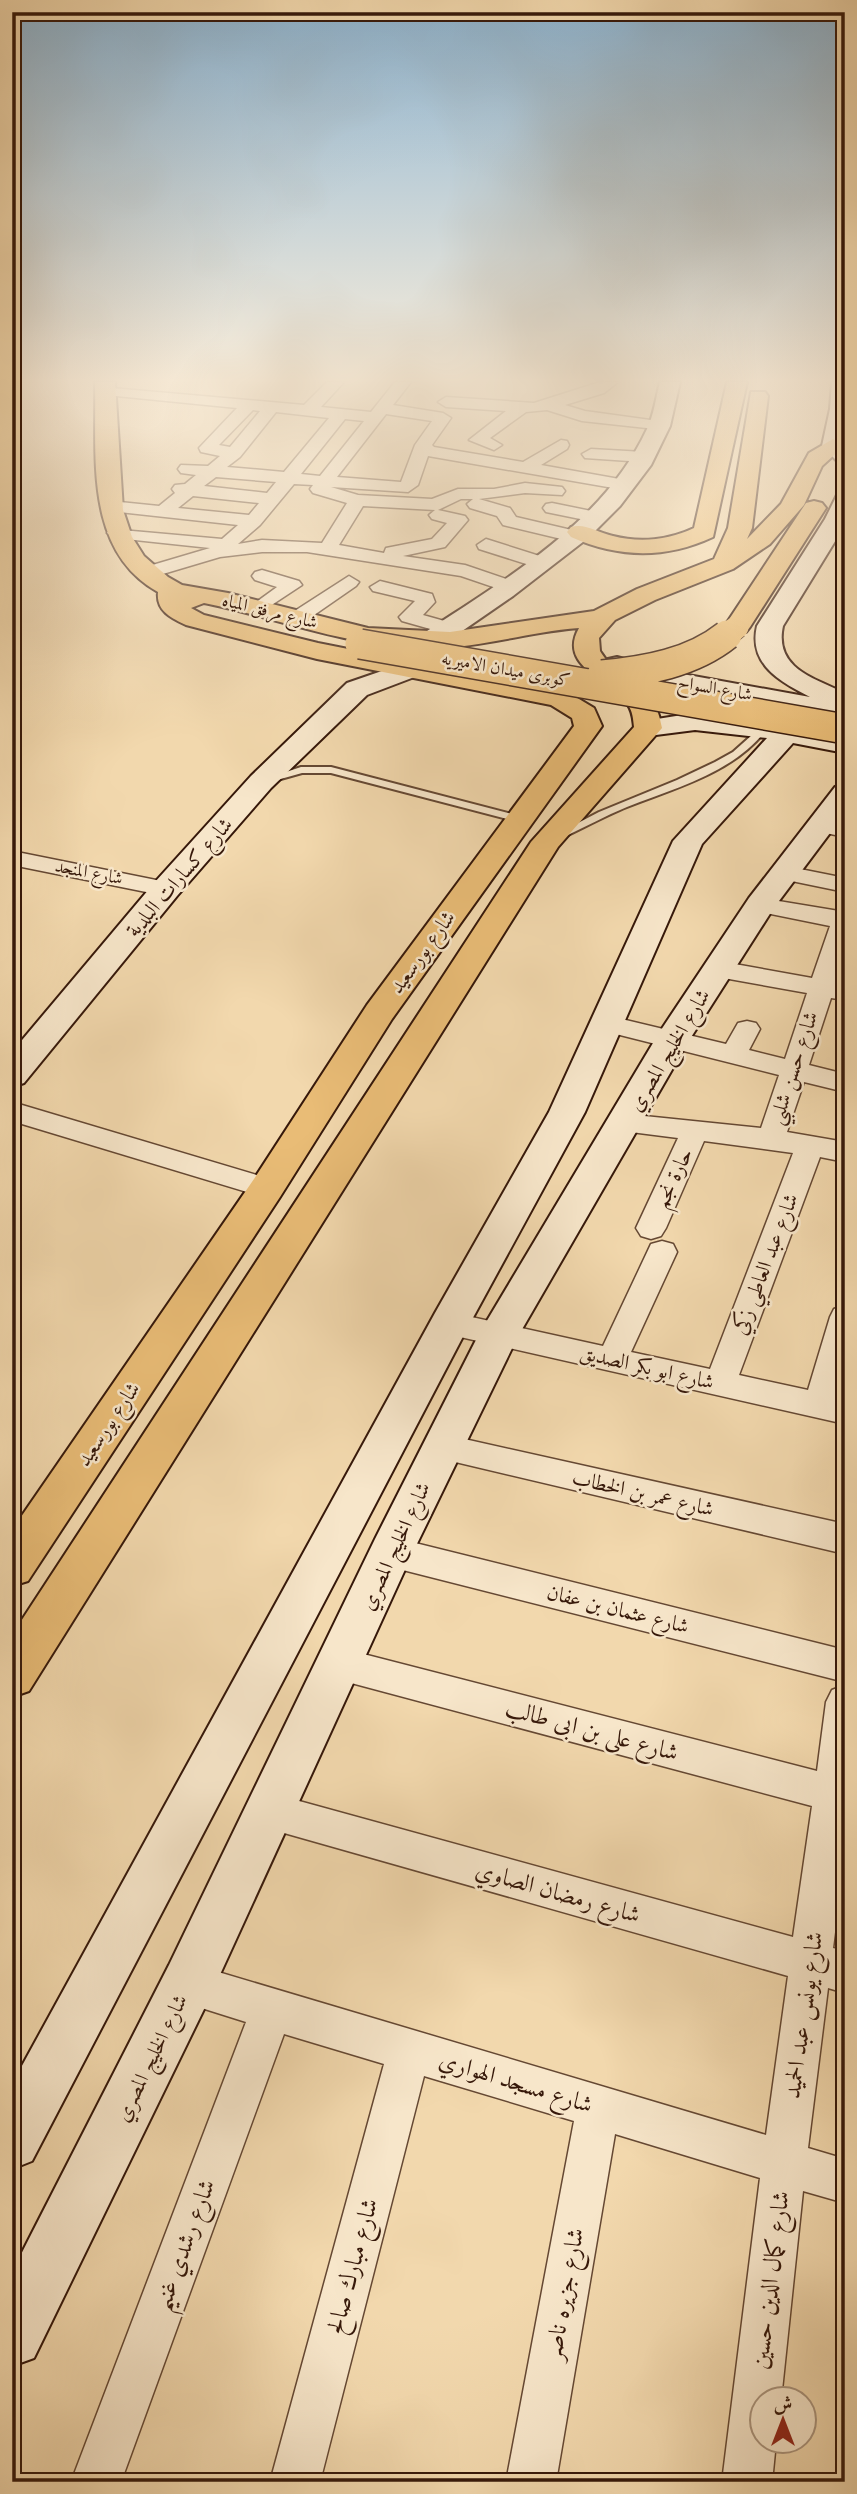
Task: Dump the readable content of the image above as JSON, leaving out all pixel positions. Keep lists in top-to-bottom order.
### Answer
{
  "streets": {
    "main road": ["شارع مرفق المياه", "كوبرى ميدان الاميريه", "شارع بورسعيد"],
    "street": [
      "شارع السواح",
      "شارع المنجد",
      "شارع كسارات البلدية",
      "شارع الخليج المصري",
      "شارع حسن شلبي",
      "حارة نجم",
      "شارع عبد العاطي زكي",
      "شارع ابو بكر الصديق",
      "شارع عمر بن الخطاب",
      "شارع عثمان بن عفان",
      "شارع على بن ابى طالب",
      "شارع رمضان الصاوي",
      "شارع يونس عبد الحميد",
      "شارع مسجد الهواري",
      "شارع رشدي غنيم",
      "شارع مبارك صالح",
      "شارع كمال الدين حسين",
      "شارع جزيره ناصر"
    ]
  },
  "crossings": [
    ["شارع مرفق المياه", "شارع بورسعيد"],
    ["كوبرى ميدان الاميريه", "شارع كسارات البلدية"],
    ["كوبرى ميدان الاميريه", "شارع بورسعيد"],
    ["شارع السواح", "شارع بورسعيد"],
    ["شارع المنجد", "شارع كسارات البلدية"],
    ["شارع كسارات البلدية", "شارع بورسعيد"],
    ["شارع الخليج المصري", "شارع ابو بكر الصديق"],
    ["شارع الخليج المصري", "شارع عمر بن الخطاب"],
    ["شارع الخليج المصري", "شارع عثمان بن عفان"],
    ["شارع الخليج المصري", "شارع على بن ابى طالب"],
    ["شارع الخليج المصري", "شارع رمضان الصاوي"],
    ["شارع الخليج المصري", "شارع مسجد الهواري"],
    ["حارة نجم", "شارع ابو بكر الصديق"],
    ["شارع عبد العاطي زكي", "شارع ابو بكر الصديق"],
    ["شارع على بن ابى طالب", "شارع يونس عبد الحميد"],
    ["شارع رمضان الصاوي", "شارع يونس عبد الحميد"],
    ["شارع يونس عبد الحميد", "شارع مسجد الهواري"],
    ["شارع يونس عبد الحميد", "شارع كمال الدين حسين"],
    ["شارع مسجد الهواري", "شارع رشدي غنيم"],
    ["شارع مسجد الهواري", "شارع مبارك صالح"],
    ["شارع مسجد الهواري", "شارع كمال الدين حسين"],
    ["شارع مسجد الهواري", "شارع جزيره ناصر"]
  ],
  "north": "top"
}
